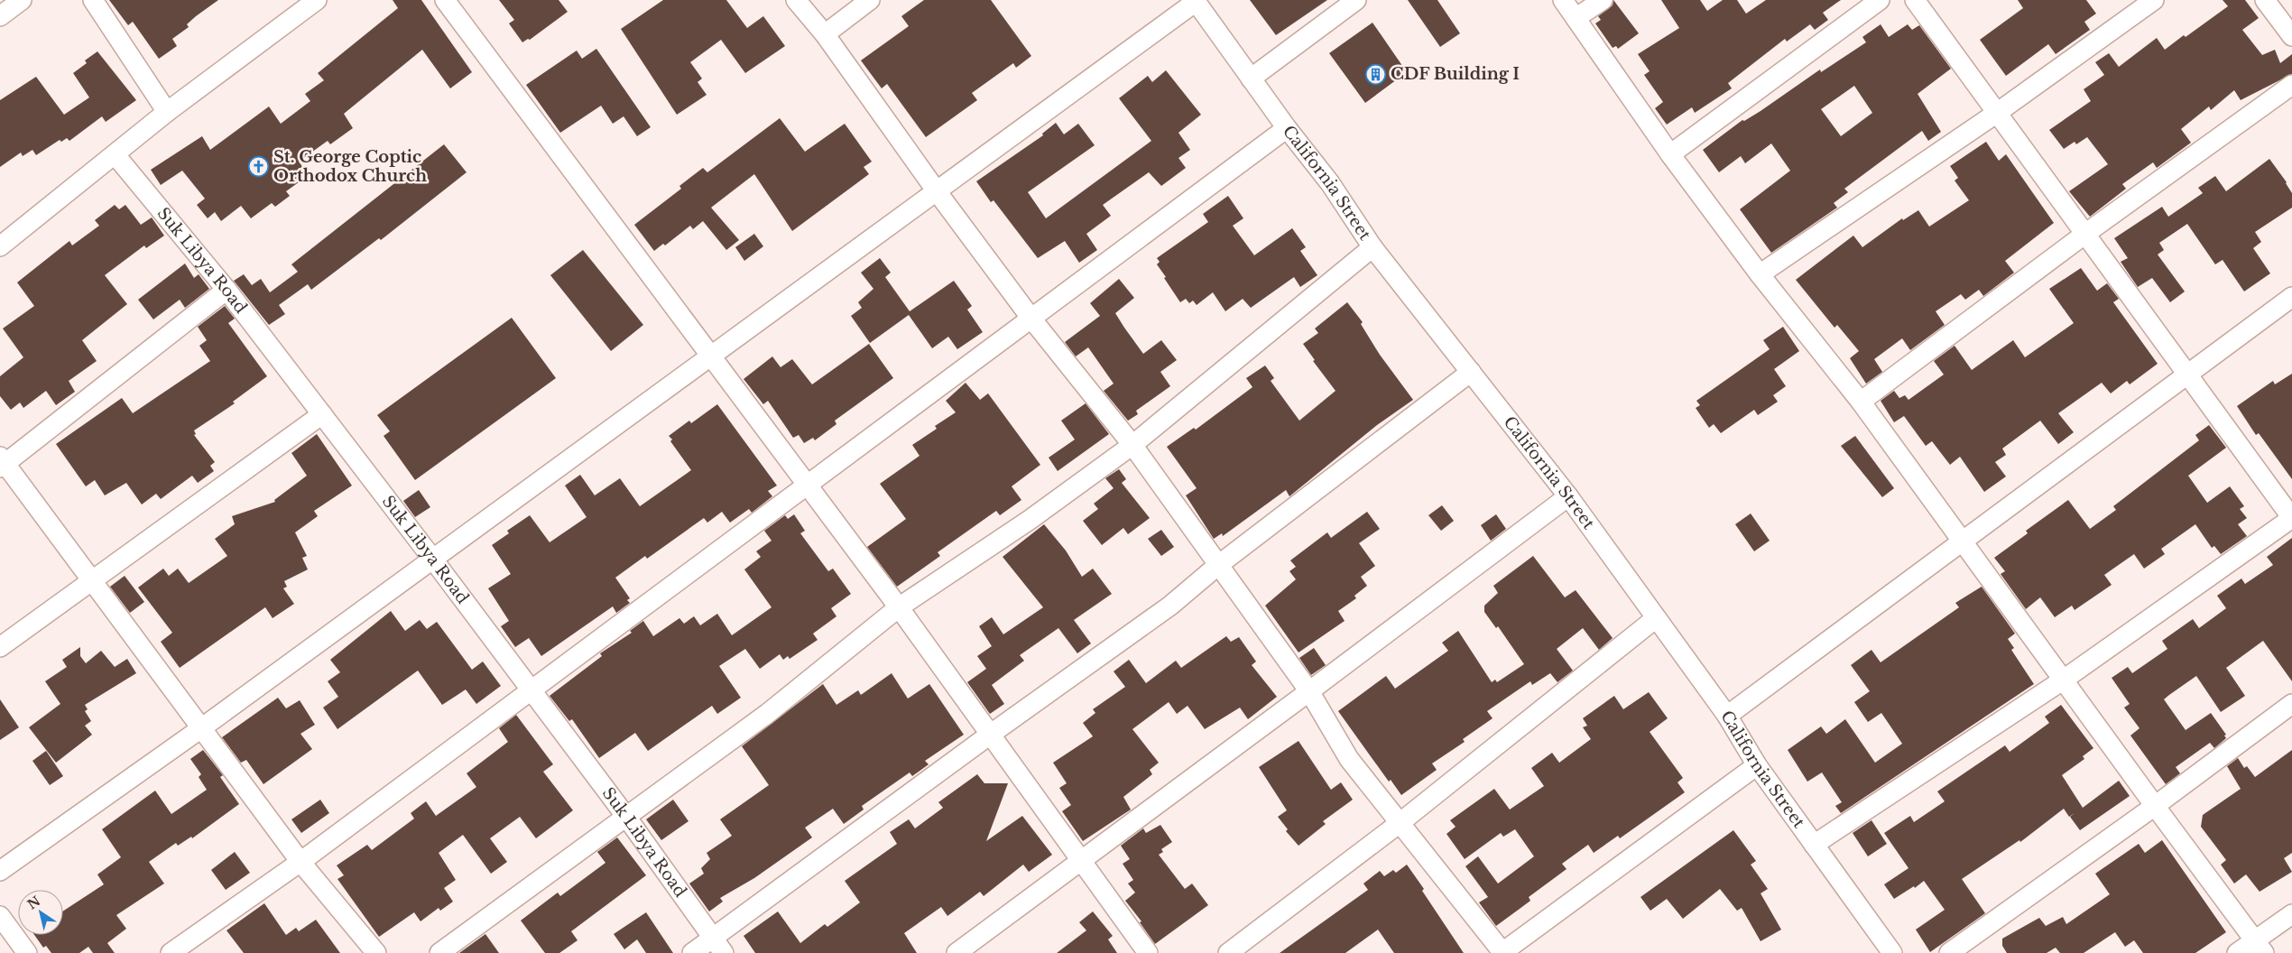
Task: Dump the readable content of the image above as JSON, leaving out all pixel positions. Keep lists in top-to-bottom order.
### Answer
{
  "streets": {
    "street": ["California Street", "Suk Libya Road"]
  },
  "places": {
    "building": ["CDF Building I"],
    "church": ["St. George Coptic Orthodox Church"]
  },
  "north": "top left"
}
